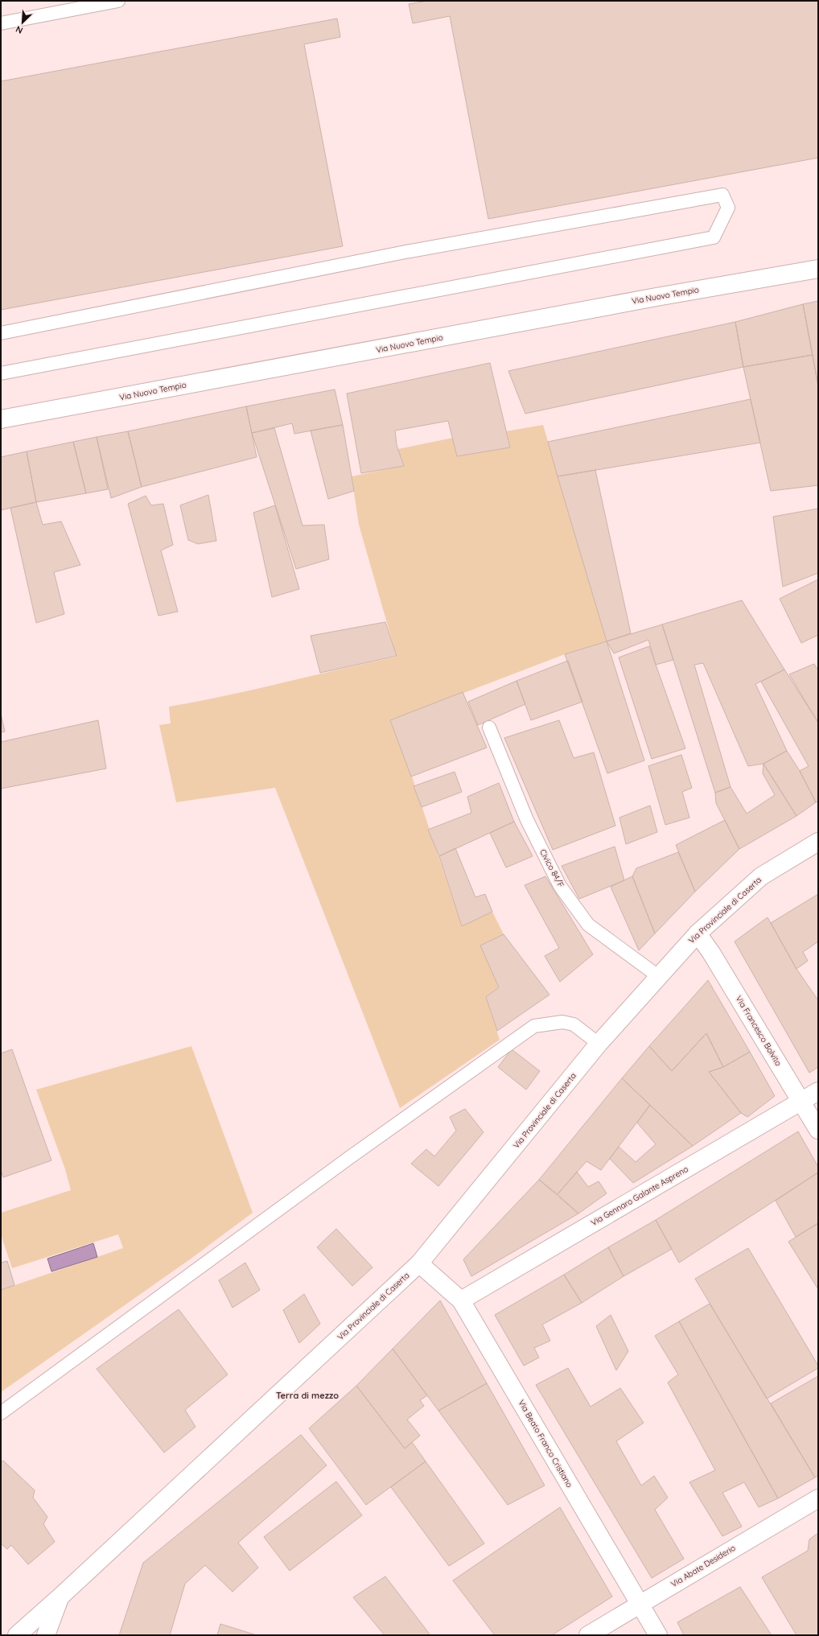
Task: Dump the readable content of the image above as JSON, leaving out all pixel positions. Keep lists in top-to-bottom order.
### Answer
{
  "streets": {
    "street": [
      "Via Nuovo Tempio",
      "Via Provinciale di Caserta",
      "Via Francesco Bolvito",
      "Via Gennaro Galante Aspreno",
      "Via Beato Franco Cristiano",
      "Via Abate Desiderio"
    ],
    "lane": ["Civico 84/F"]
  },
  "crossings": [
    ["Civico 84/F", "Via Provinciale di Caserta"],
    ["Via Provinciale di Caserta", "Via Francesco Bolvito"],
    ["Via Provinciale di Caserta", "Via Beato Franco Cristiano"],
    ["Via Francesco Bolvito", "Via Gennaro Galante Aspreno"],
    ["Via Gennaro Galante Aspreno", "Via Beato Franco Cristiano"],
    ["Via Beato Franco Cristiano", "Via Abate Desiderio"]
  ],
  "districts": ["Terra di mezzo"],
  "north": "bottom left"
}
